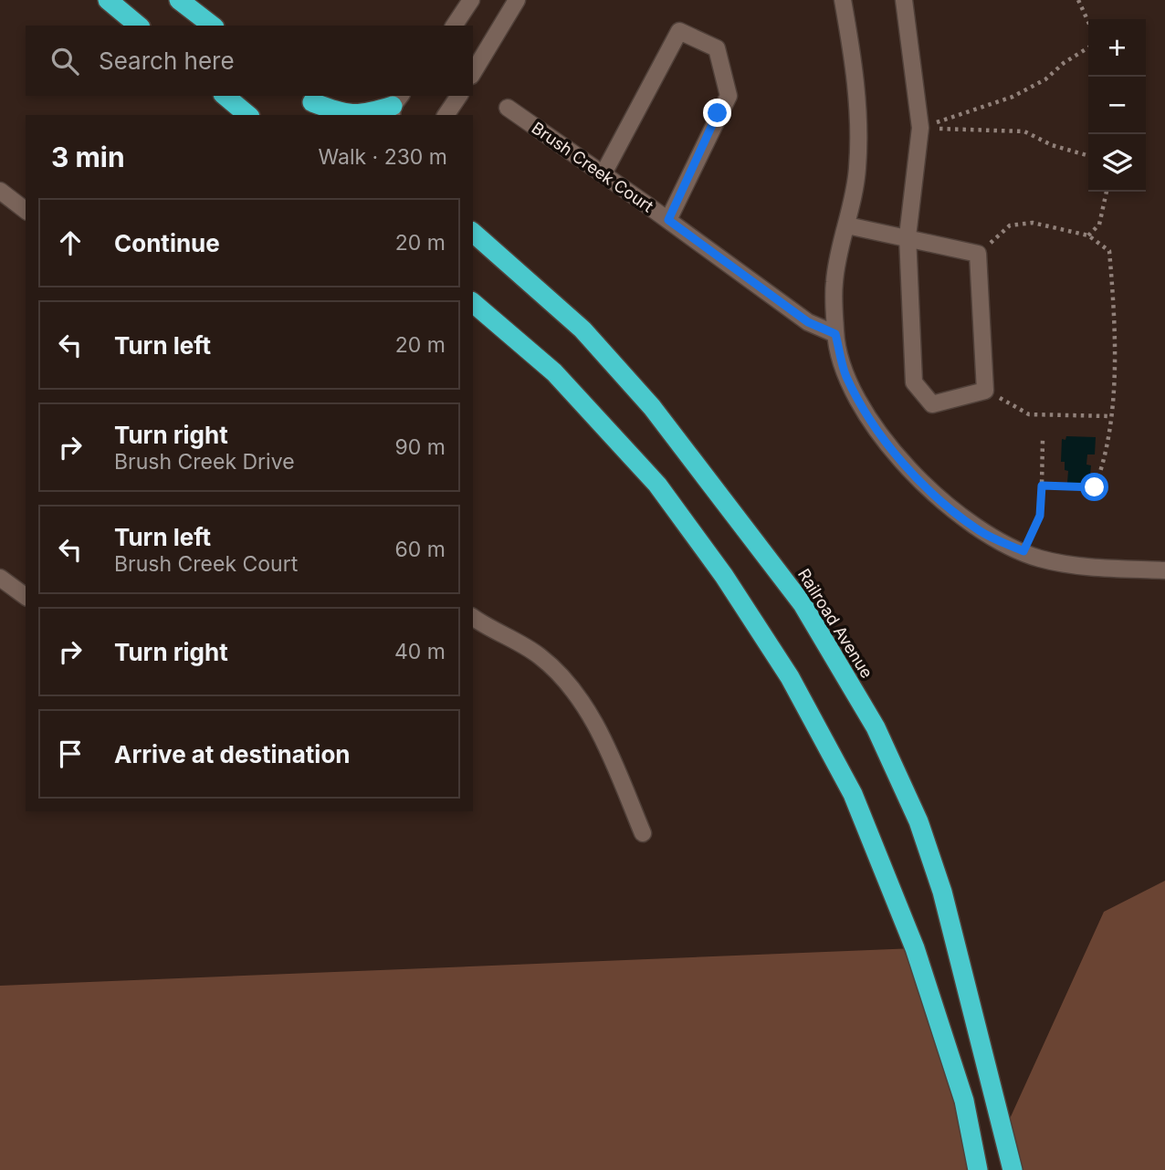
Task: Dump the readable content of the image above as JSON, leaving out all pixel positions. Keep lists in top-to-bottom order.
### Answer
{
  "streets": {
    "highway": ["Railroad Avenue"],
    "street": ["Brush Creek Court"]
  },
  "page": {
    "map_buttons": ["+", "−"],
    "search": "Search here",
    "heading": ["3 min", "Walk · 230 m"],
    "list": [
      ["Continue", "20 m"],
      ["Turn left", "20 m"],
      ["Turn right", "Brush Creek Drive", "90 m"],
      ["Turn left", "Brush Creek Court", "60 m"],
      ["Turn right", "40 m"],
      "Arrive at destination"
    ]
  }
}
